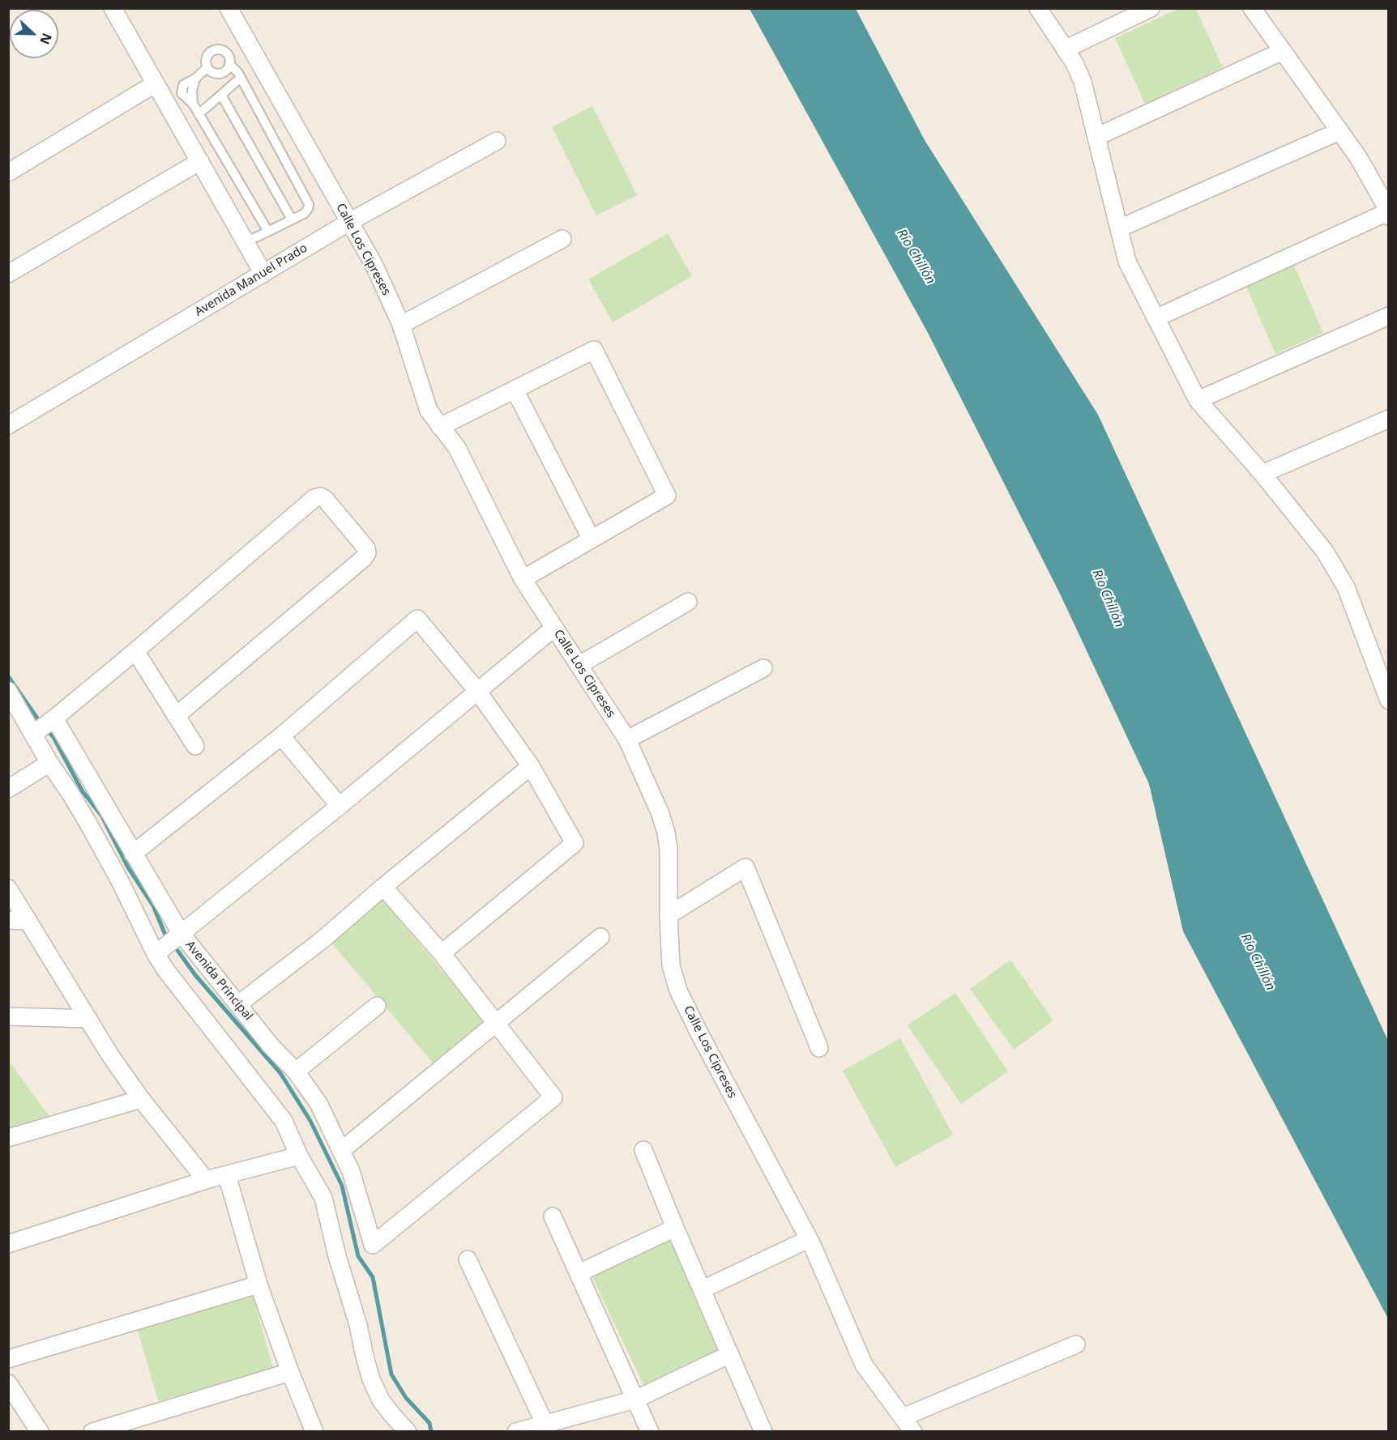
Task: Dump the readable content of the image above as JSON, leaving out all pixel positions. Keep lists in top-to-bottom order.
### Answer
{
  "streets": {
    "street": ["Calle Los Cipreses", "Avenida Manuel Prado", "Avenida Principal"]
  },
  "crossings": [
    ["Calle Los Cipreses", "Avenida Manuel Prado"]
  ],
  "water": ["Río Chillón"],
  "north": "right"
}
